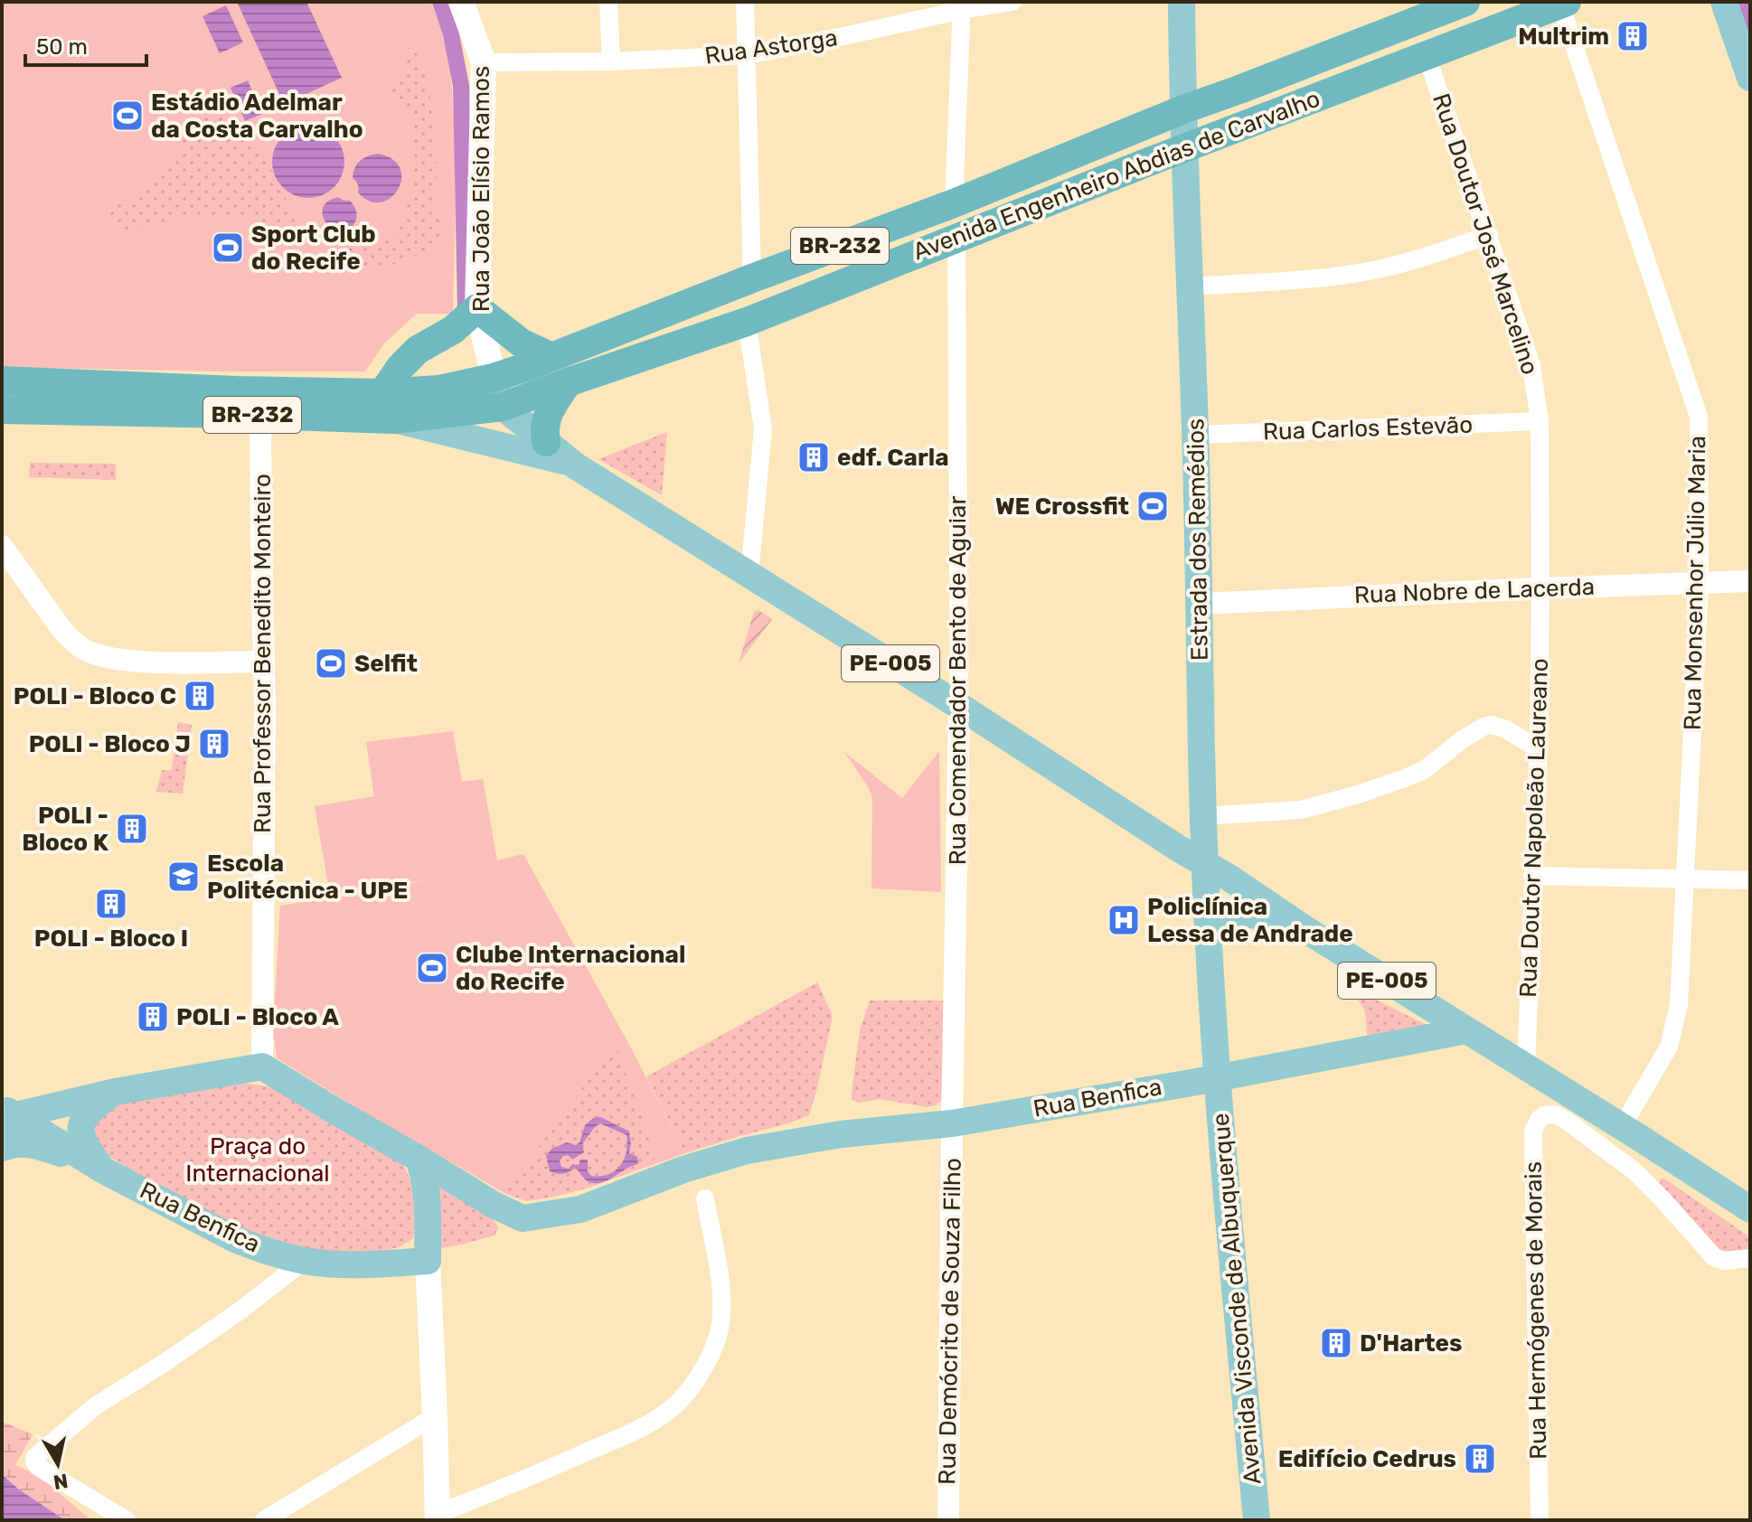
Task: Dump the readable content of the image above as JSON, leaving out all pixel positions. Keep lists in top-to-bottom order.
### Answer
{
  "streets": {
    "highway": ["Avenida Engenheiro Abdias de Carvalho", "BR-232"],
    "main road": [
      "Rua João Elísio Ramos",
      "Estrada dos Remédios",
      "PE-005",
      "Rua Benfica",
      "Avenida Visconde de Albuquerque"
    ],
    "street": [
      "Rua Astorga",
      "Rua Doutor José Marcelino",
      "Rua Carlos Estevão",
      "Rua Monsenhor Júlio Maria",
      "Rua Nobre de Lacerda",
      "Rua Professor Benedito Monteiro",
      "Rua Comendador Bento de Aguiar",
      "Rua Doutor Napoleão Laureano",
      "Rua Hermógenes de Morais",
      "Rua Demócrito de Souza Filho"
    ]
  },
  "crossings": [
    ["Rua Astorga", "Rua João Elísio Ramos"],
    ["Avenida Engenheiro Abdias de Carvalho", "Rua João Elísio Ramos"],
    ["Avenida Engenheiro Abdias de Carvalho", "Rua Doutor José Marcelino"],
    ["Avenida Engenheiro Abdias de Carvalho", "BR-232"],
    ["Avenida Engenheiro Abdias de Carvalho", "Estrada dos Remédios"],
    ["Avenida Engenheiro Abdias de Carvalho", "Rua Monsenhor Júlio Maria"],
    ["Avenida Engenheiro Abdias de Carvalho", "PE-005"],
    ["Avenida Engenheiro Abdias de Carvalho", "Rua Comendador Bento de Aguiar"],
    ["Rua João Elísio Ramos", "BR-232"],
    ["Rua Doutor José Marcelino", "Rua Carlos Estevão"],
    ["Rua Doutor José Marcelino", "Rua Nobre de Lacerda"],
    ["Rua Doutor José Marcelino", "Rua Doutor Napoleão Laureano"],
    ["BR-232", "Rua Professor Benedito Monteiro"],
    ["BR-232", "PE-005"],
    ["Rua Carlos Estevão", "Estrada dos Remédios"],
    ["Estrada dos Remédios", "Rua Nobre de Lacerda"],
    ["Estrada dos Remédios", "PE-005"],
    ["Estrada dos Remédios", "Rua Benfica"],
    ["Estrada dos Remédios", "Avenida Visconde de Albuquerque"],
    ["Rua Monsenhor Júlio Maria", "Rua Nobre de Lacerda"],
    ["Rua Monsenhor Júlio Maria", "PE-005"],
    ["Rua Nobre de Lacerda", "Rua Doutor Napoleão Laureano"],
    ["Rua Professor Benedito Monteiro", "Rua Benfica"],
    ["PE-005", "Rua Comendador Bento de Aguiar"],
    ["PE-005", "Rua Doutor Napoleão Laureano"],
    ["PE-005", "Rua Benfica"],
    ["Rua Comendador Bento de Aguiar", "Rua Benfica"],
    ["Rua Comendador Bento de Aguiar", "Rua Demócrito de Souza Filho"],
    ["Rua Benfica", "Avenida Visconde de Albuquerque"],
    ["Rua Benfica", "Rua Demócrito de Souza Filho"]
  ],
  "parks": ["Praça do Internacional"],
  "places": {
    "building": [
      "Multrim",
      "edf. Carla",
      "POLI - Bloco C",
      "POLI - Bloco J",
      "POLI - Bloco K",
      "POLI - Bloco I",
      "POLI - Bloco A",
      "D'Hartes",
      "Edifício Cedrus"
    ],
    "sports": [
      "Estádio Adelmar da Costa Carvalho",
      "Sport Club do Recife",
      "WE Crossfit",
      "Selfit",
      "Clube Internacional do Recife"
    ],
    "school or university": ["Escola Politécnica - UPE"],
    "hospital": ["Policlínica Lessa de Andrade"]
  },
  "scale_bar": "50 m",
  "north": "bottom"
}
